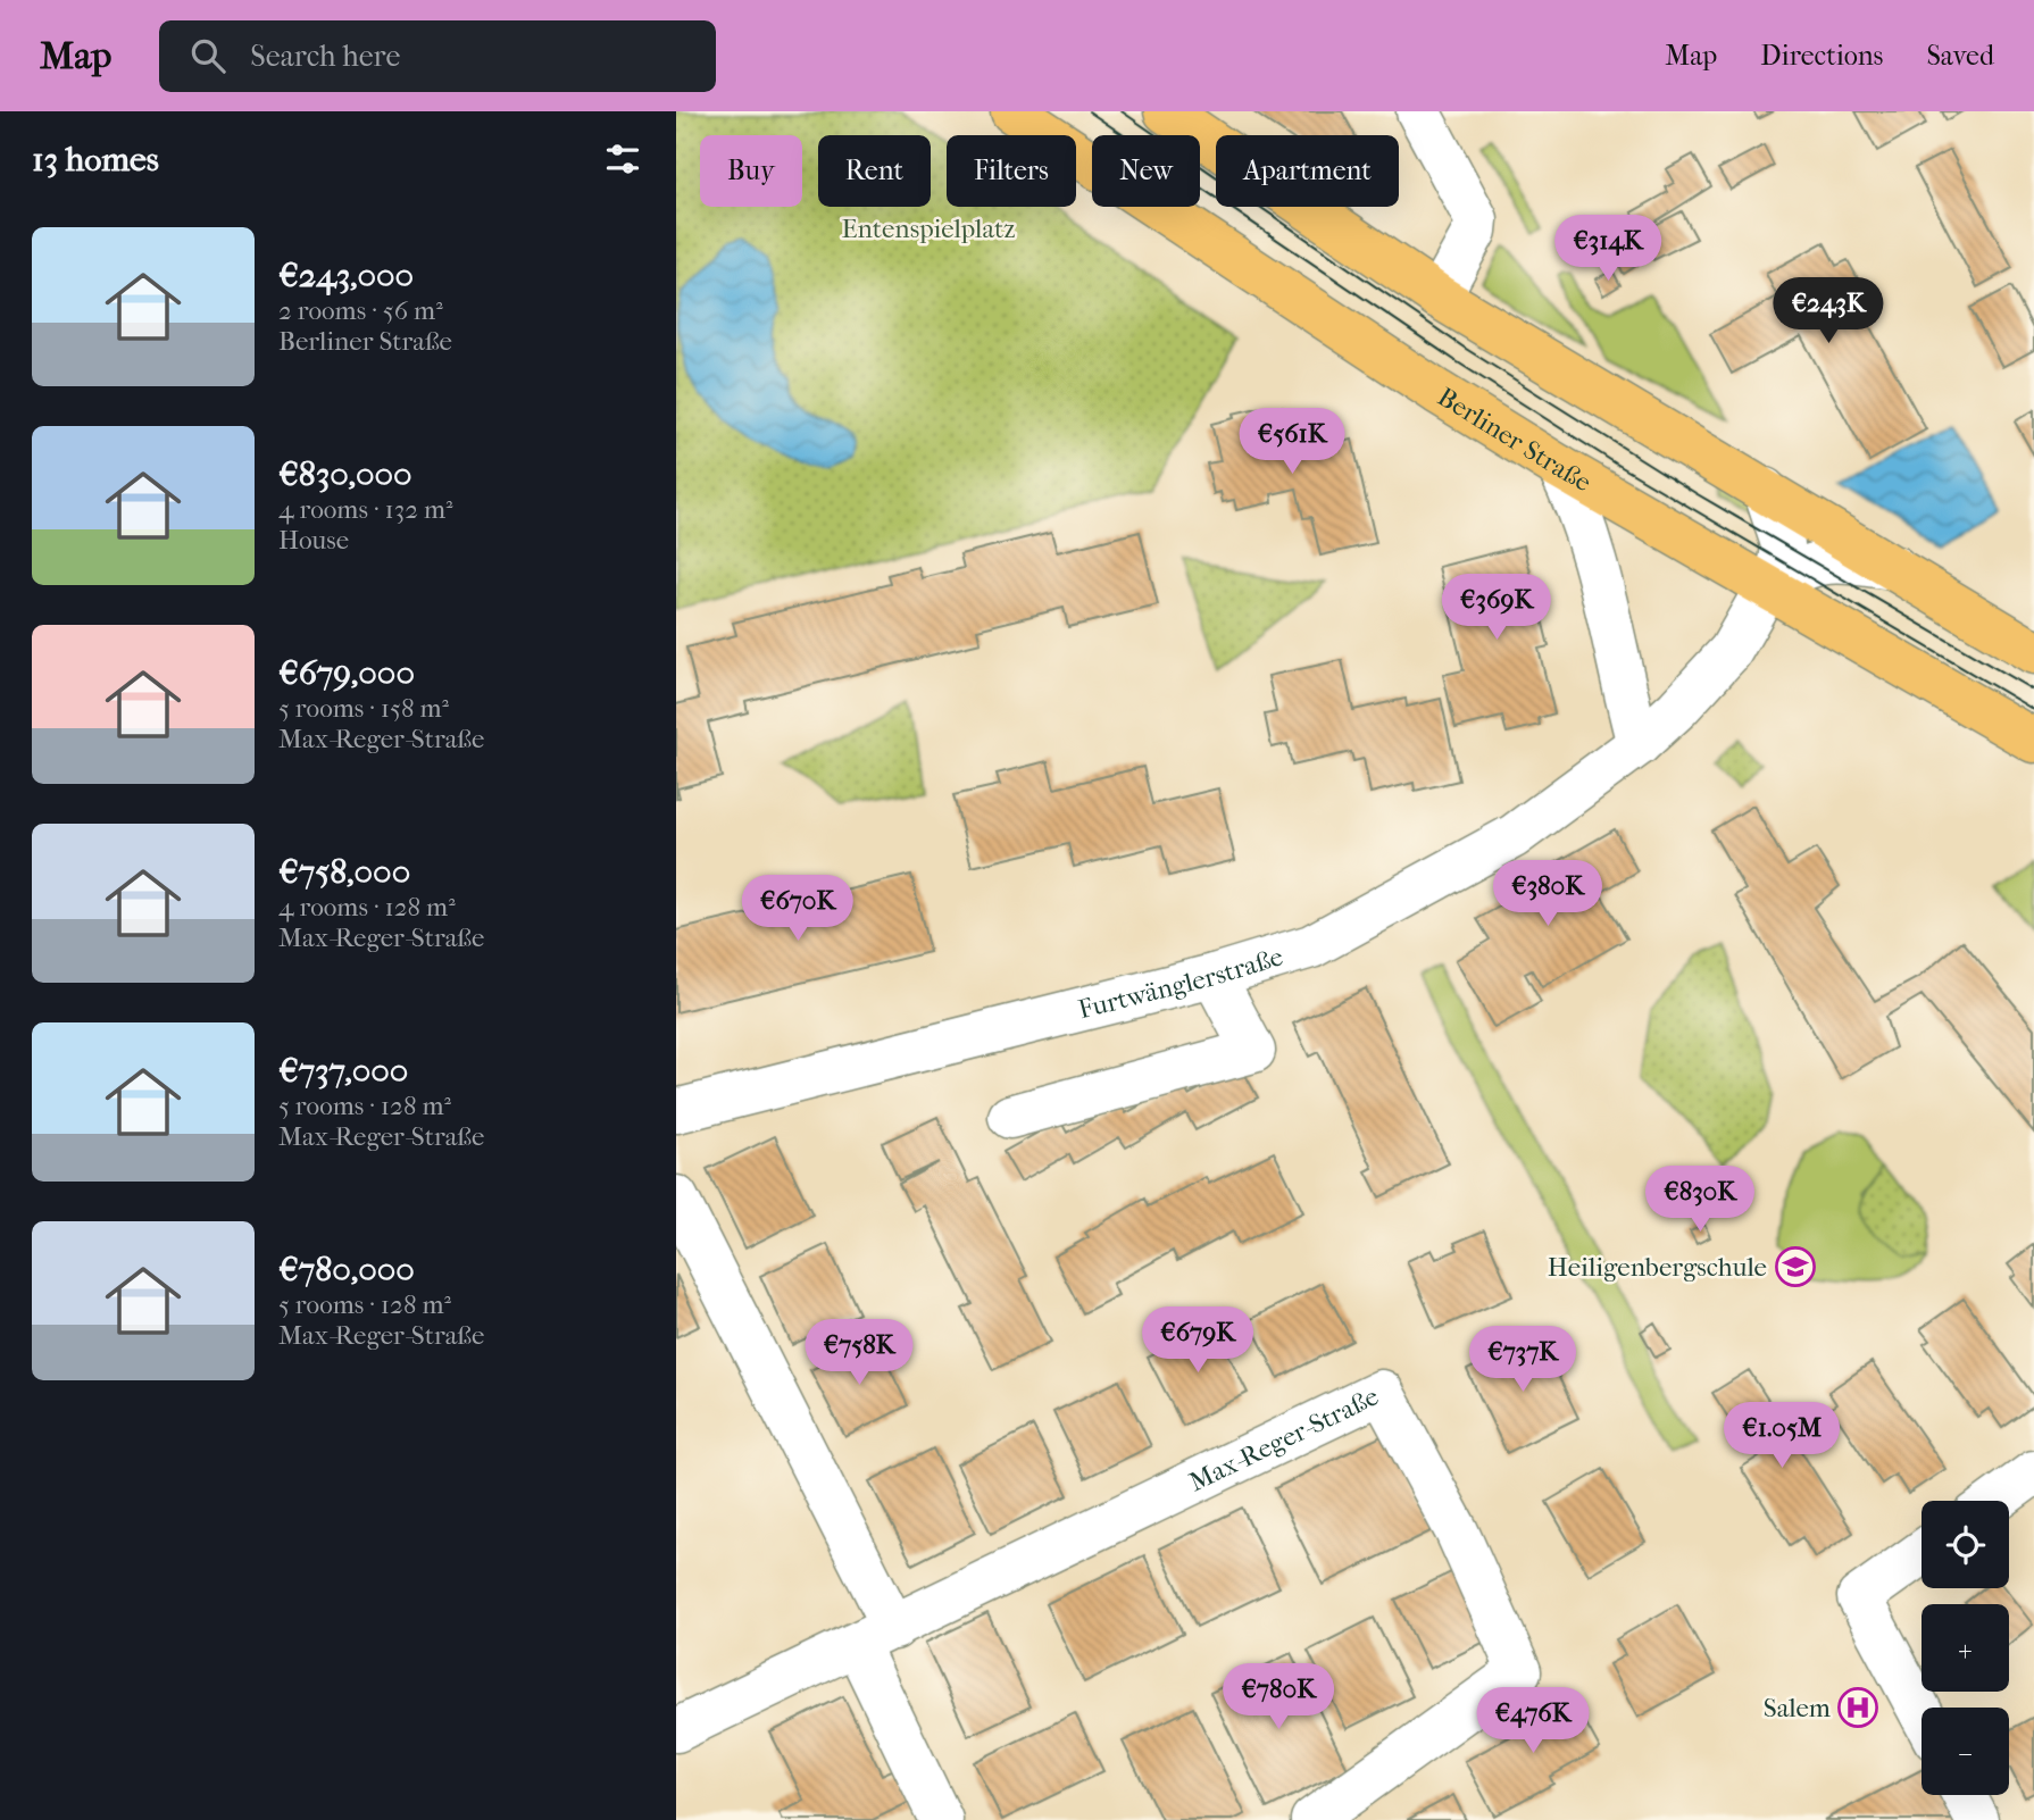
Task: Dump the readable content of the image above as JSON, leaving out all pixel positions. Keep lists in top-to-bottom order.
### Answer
{
  "streets": {
    "main road": ["Berliner Straße"],
    "street": ["Furtwänglerstraße", "Max-Reger-Straße"]
  },
  "crossings": [
    ["Berliner Straße", "Furtwänglerstraße"]
  ],
  "parks": ["Entenspielplatz"],
  "places": {
    "school or university": ["Heiligenbergschule"],
    "hospital": ["Salem"]
  },
  "page": {
    "header": "Map",
    "search": "Search here",
    "nav": ["Map", "Directions", "Saved"],
    "heading": "13 homes",
    "chip": [
      "Buy",
      "Rent",
      "Filters",
      "New",
      "Apartment"
    ],
    "list": [
      {
        "name": "€243,000",
        "note": "2 rooms · 56 m² · Berliner Straße"
      },
      {
        "name": "€830,000",
        "note": "4 rooms · 132 m² · House"
      },
      {
        "name": "€679,000",
        "note": "5 rooms · 158 m² · Max-Reger-Straße"
      },
      {
        "name": "€758,000",
        "note": "4 rooms · 128 m² · Max-Reger-Straße"
      },
      {
        "name": "€737,000",
        "note": "5 rooms · 128 m² · Max-Reger-Straße"
      },
      {
        "name": "€780,000",
        "note": "5 rooms · 128 m² · Max-Reger-Straße"
      }
    ],
    "price": [
      "€314K",
      "€243K",
      "€561K",
      "€369K",
      "€380K",
      "€670K",
      "€830K",
      "€679K",
      "€758K",
      "€737K",
      "€1.05M",
      "€780K",
      "€476K"
    ],
    "map_buttons": ["+", "−"]
  }
}
